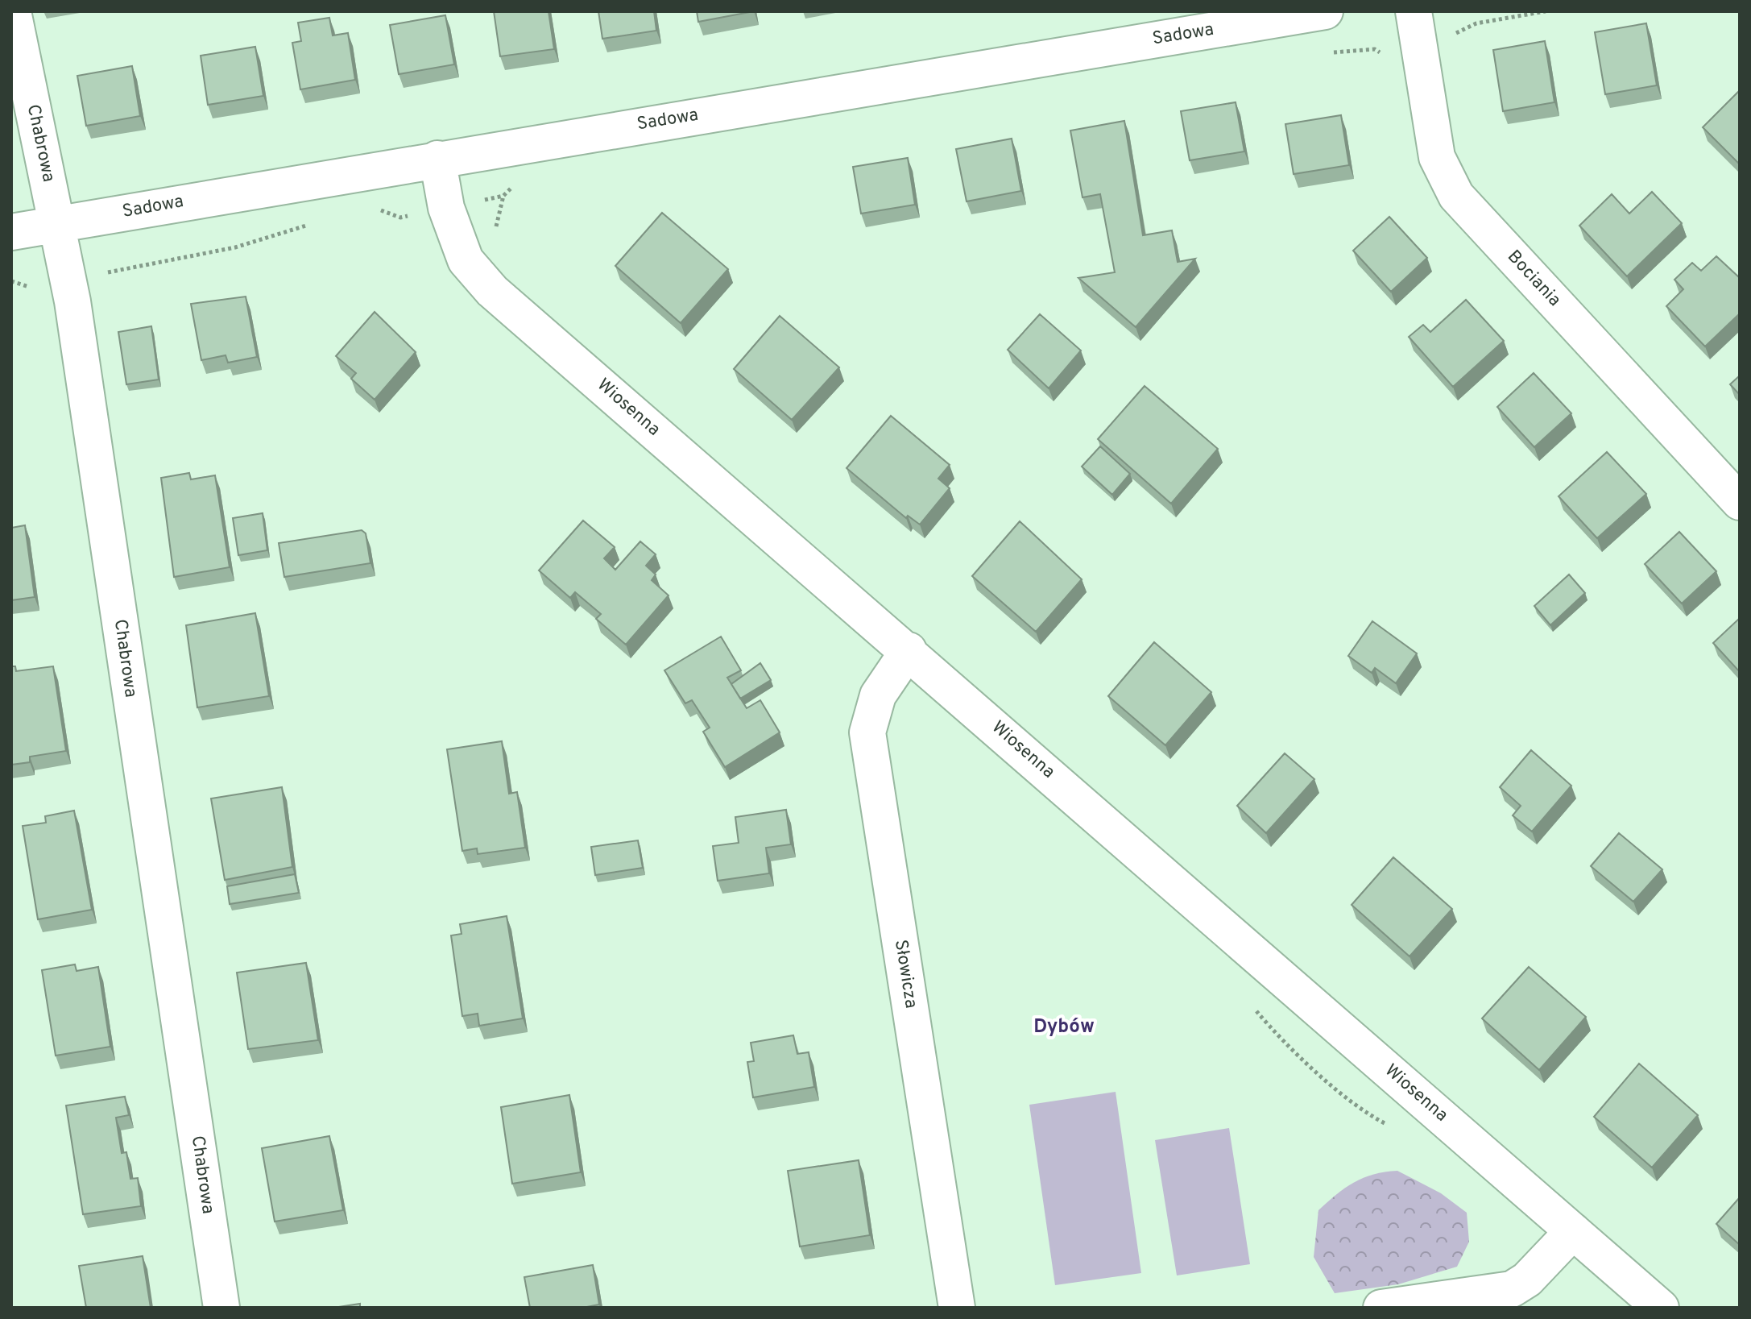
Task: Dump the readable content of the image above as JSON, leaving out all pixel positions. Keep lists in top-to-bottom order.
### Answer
{
  "streets": {
    "street": [
      "Sadowa",
      "Chabrowa",
      "Bociania",
      "Wiosenna",
      "Słowicza"
    ]
  },
  "crossings": [
    ["Sadowa", "Chabrowa"],
    ["Sadowa", "Wiosenna"],
    ["Wiosenna", "Słowicza"]
  ],
  "districts": ["Dybów"]
}
